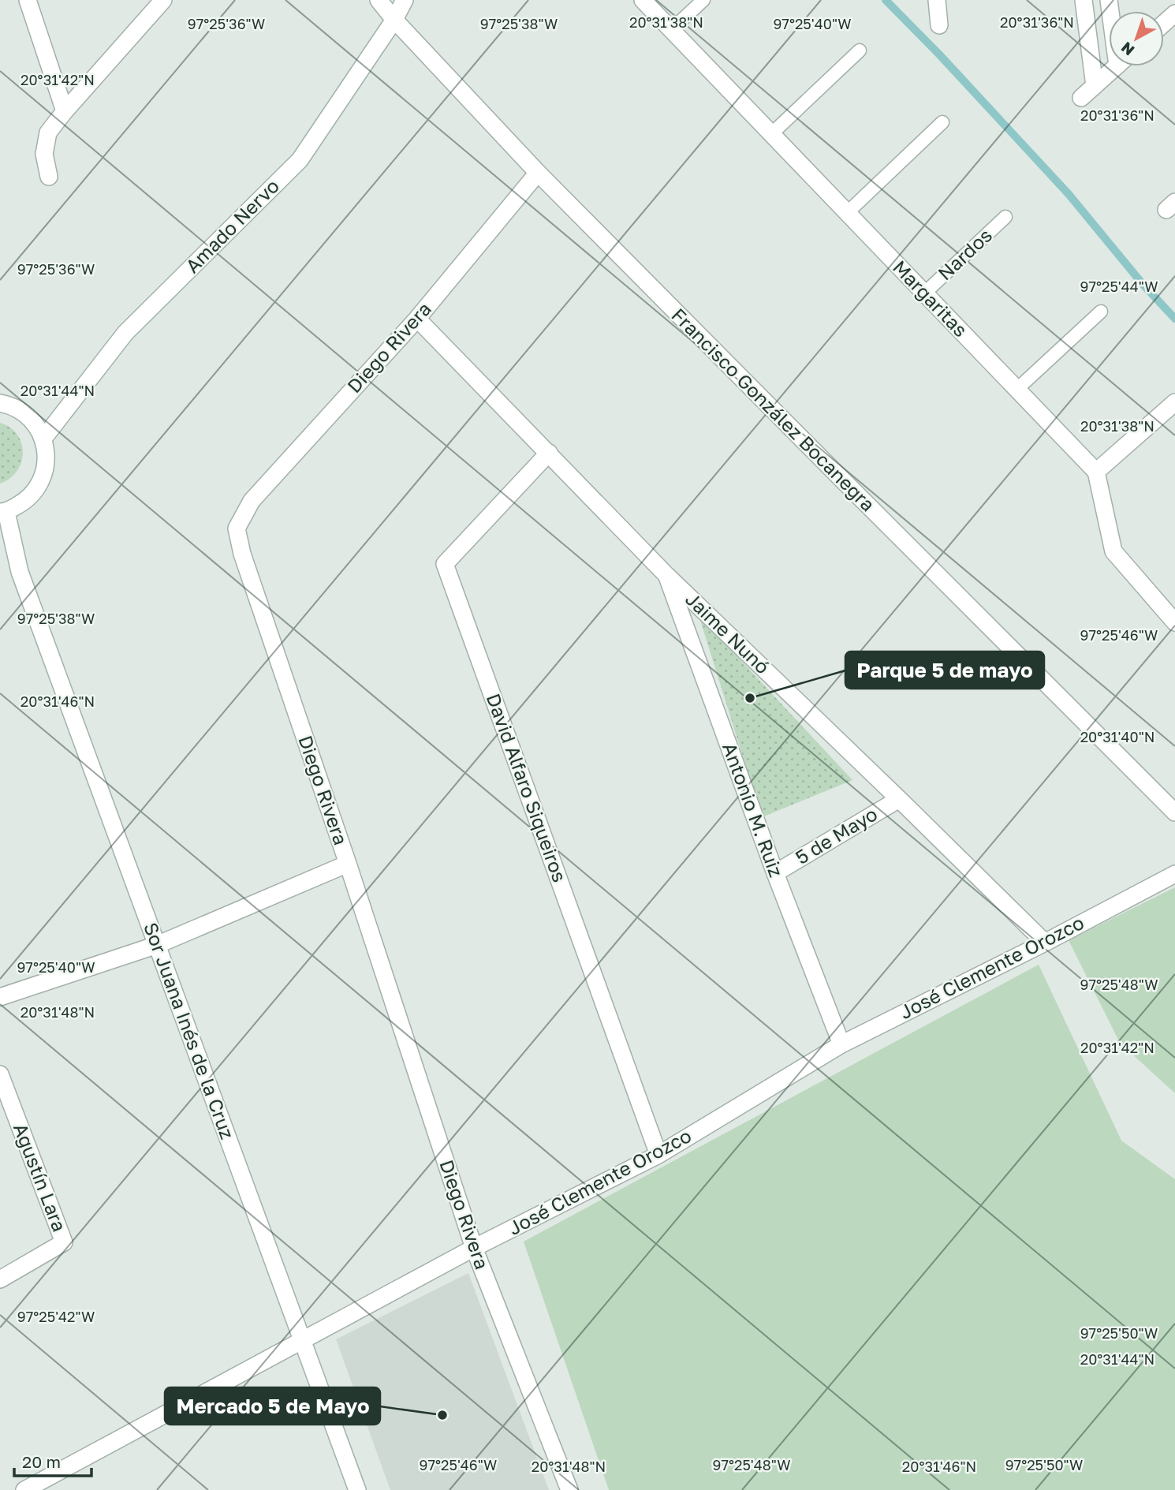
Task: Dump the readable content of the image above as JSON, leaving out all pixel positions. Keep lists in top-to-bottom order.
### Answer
{
  "streets": {
    "street": [
      "Amado Nervo",
      "Margaritas",
      "Diego Rivera",
      "Francisco González Bocanegra",
      "Jaime Nunó",
      "David Alfaro Siqueiros",
      "Antonio M. Ruiz",
      "5 de Mayo",
      "José Clemente Orozco",
      "Sor Juana Inés de la Cruz",
      "Agustín Lara"
    ],
    "lane": ["Nardos"]
  },
  "crossings": [
    ["Amado Nervo", "Francisco González Bocanegra"],
    ["Nardos", "Margaritas"],
    ["Diego Rivera", "Francisco González Bocanegra"],
    ["Diego Rivera", "Jaime Nunó"],
    ["Diego Rivera", "José Clemente Orozco"],
    ["Jaime Nunó", "David Alfaro Siqueiros"],
    ["Jaime Nunó", "Antonio M. Ruiz"],
    ["Jaime Nunó", "5 de Mayo"],
    ["Jaime Nunó", "José Clemente Orozco"],
    ["David Alfaro Siqueiros", "José Clemente Orozco"],
    ["Antonio M. Ruiz", "5 de Mayo"],
    ["Antonio M. Ruiz", "José Clemente Orozco"],
    ["José Clemente Orozco", "Sor Juana Inés de la Cruz"]
  ],
  "places": ["Parque 5 de mayo", "Mercado 5 de Mayo"],
  "scale_bar": "20 m",
  "north": "bottom left",
  "coordinates": [
    "20°31'38\"N",
    "20°31'36\"N",
    "97°25'36\"W",
    "97°25'38\"W",
    "97°25'40\"W",
    "20°31'42\"N",
    "97°25'44\"W",
    "20°31'44\"N",
    "97°25'46\"W",
    "20°31'46\"N",
    "20°31'40\"N",
    "97°25'48\"W",
    "20°31'48\"N",
    "97°25'42\"W",
    "97°25'50\"W"
  ]
}
